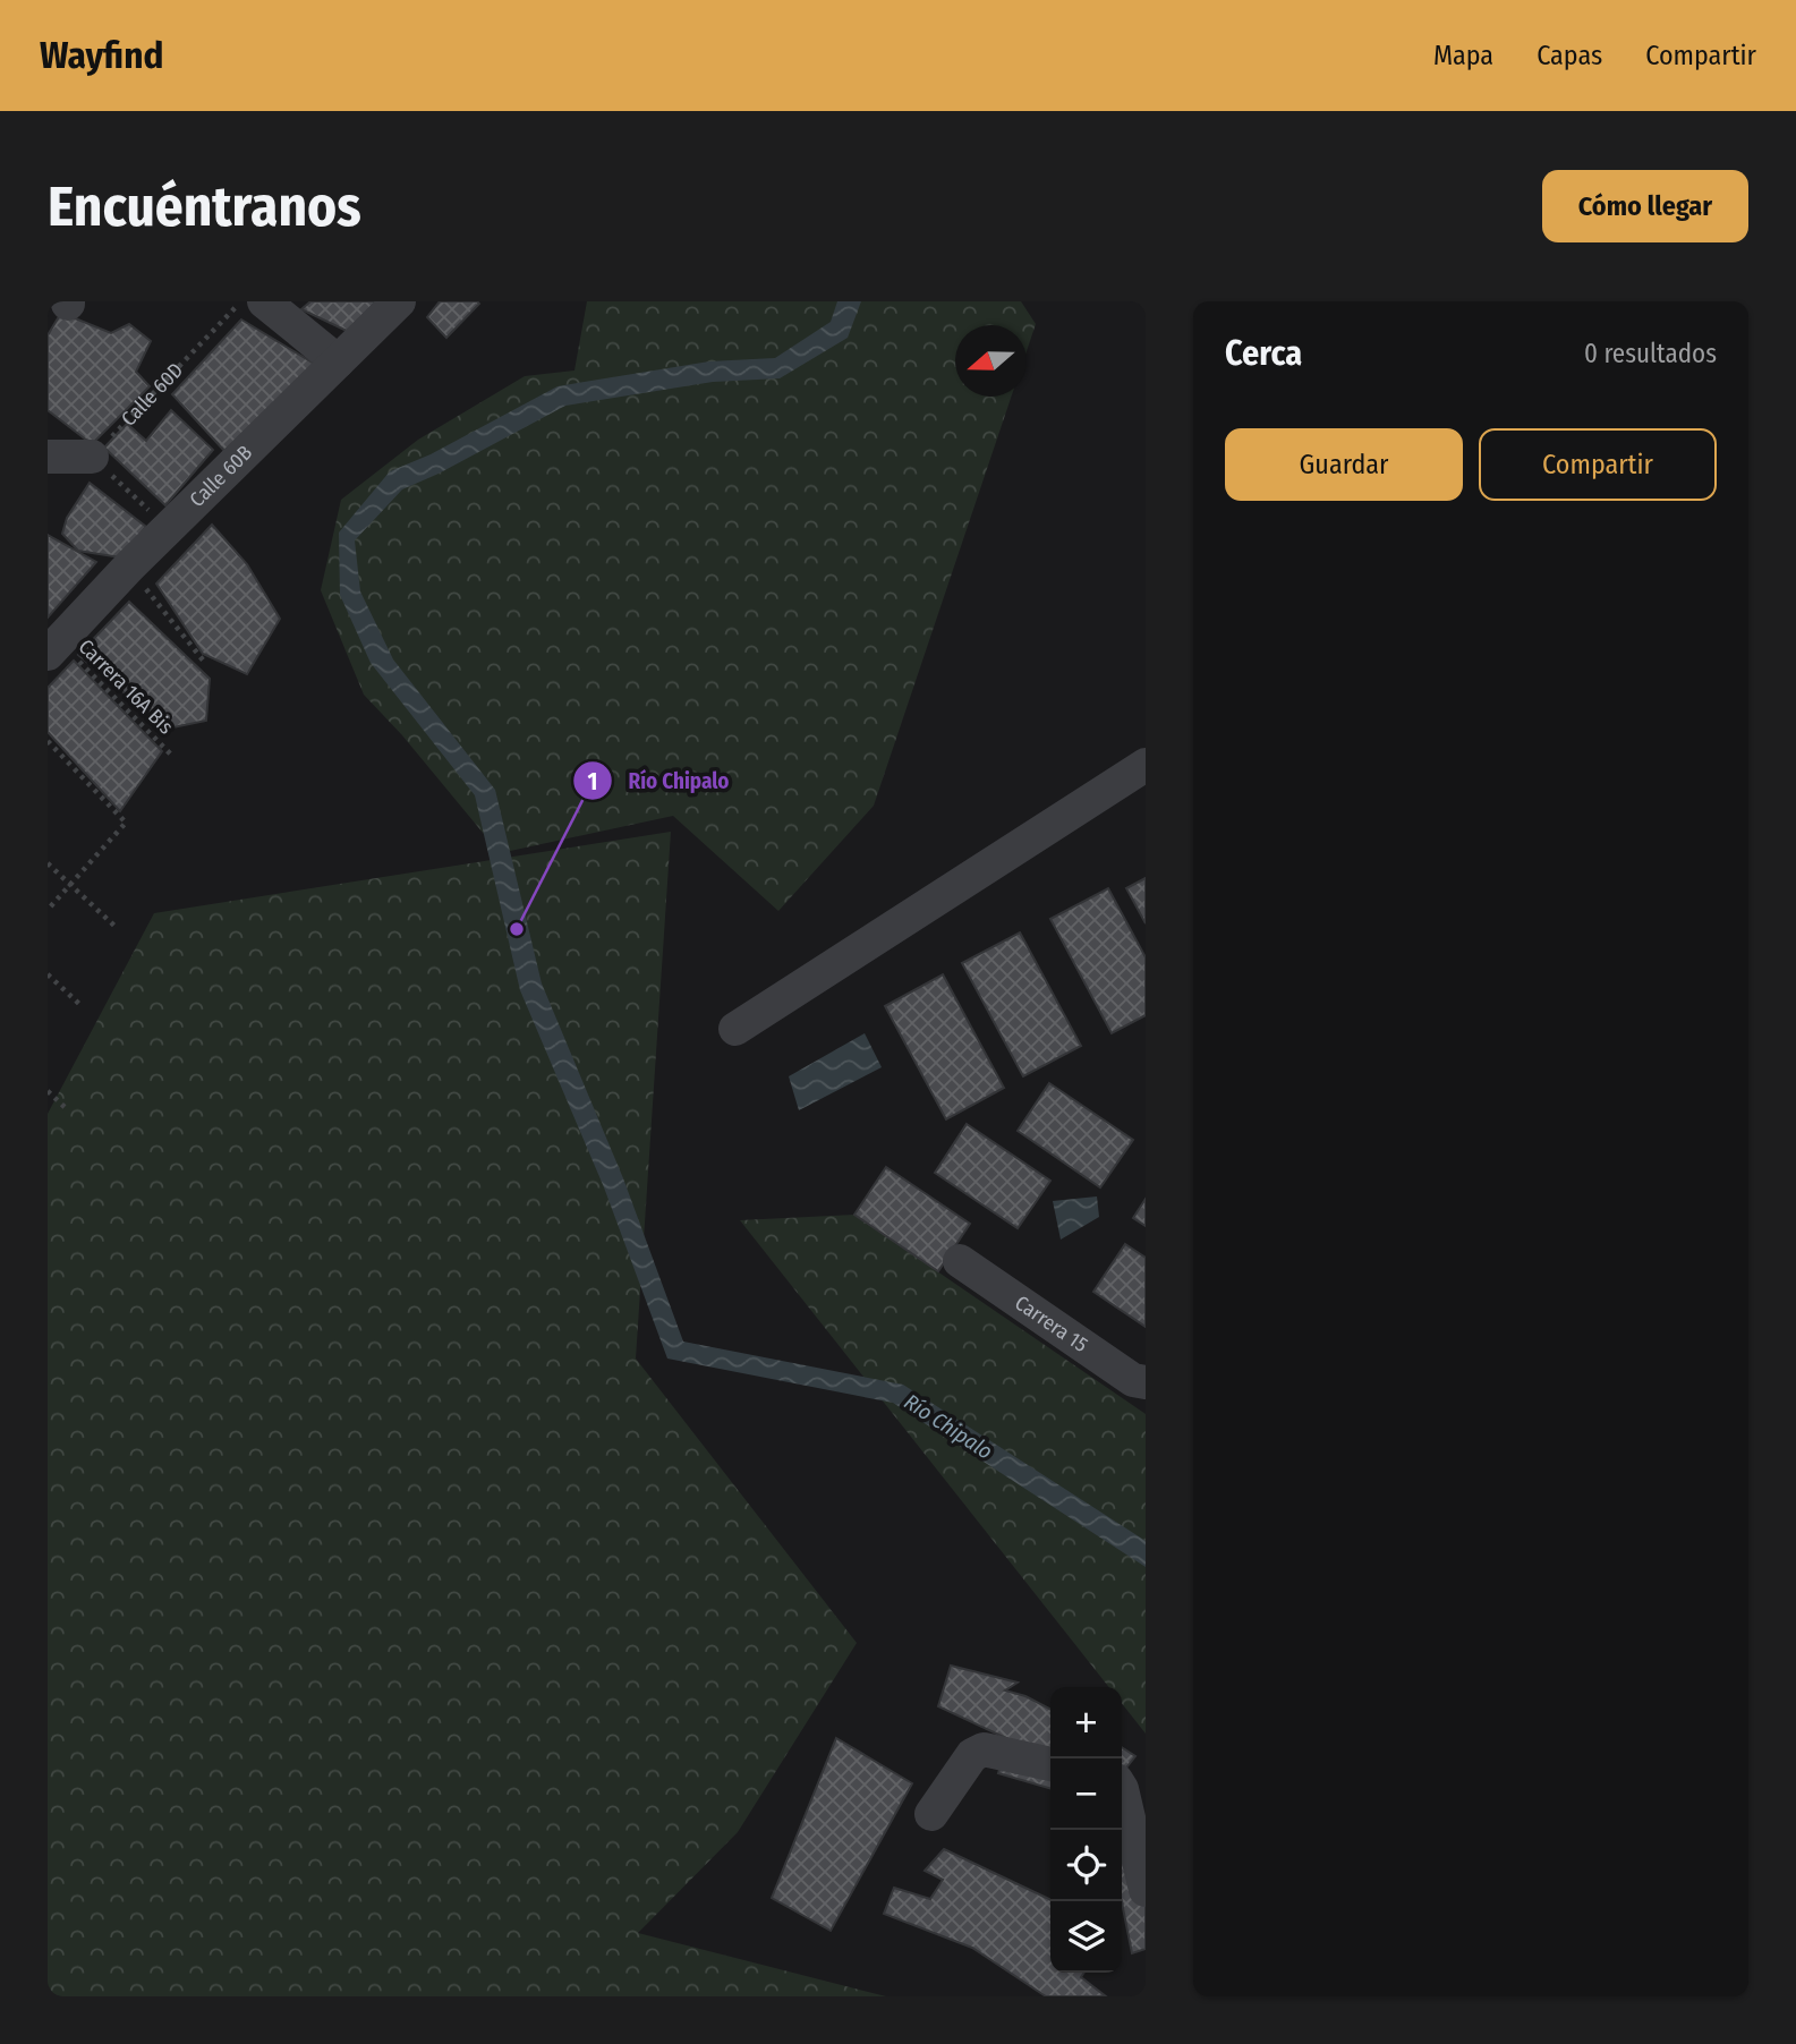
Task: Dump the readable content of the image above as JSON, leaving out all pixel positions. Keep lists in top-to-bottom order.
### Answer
{
  "streets": {
    "street": ["Calle 60B", "Carrera 15"],
    "path": ["Calle 60D", "Carrera 16A Bis"]
  },
  "crossings": [
    ["Calle 60B", "Carrera 16A Bis"]
  ],
  "water": ["Río Chipalo"],
  "places": ["Río Chipalo"],
  "north": "left",
  "page": {
    "header": "Wayfind",
    "nav": ["Mapa", "Capas", "Compartir"],
    "buttons": [
      "Cómo llegar",
      ["Guardar", "Compartir"]
    ],
    "title": "Encuéntranos",
    "heading": ["Cerca", "0 resultados"],
    "map_buttons": ["+", "−"]
  }
}
